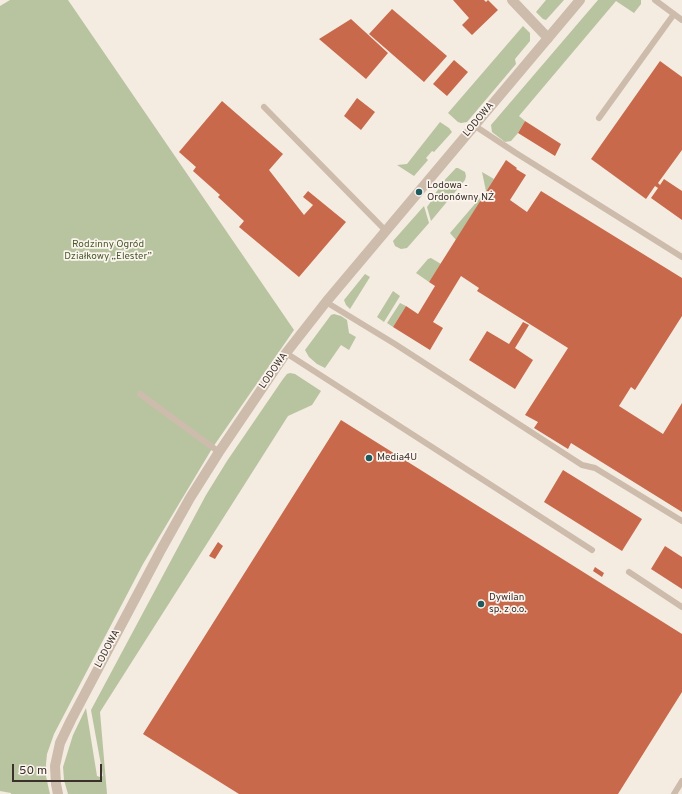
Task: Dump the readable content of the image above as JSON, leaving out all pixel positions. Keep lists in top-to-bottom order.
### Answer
{
  "streets": {
    "street": ["LODOWA"]
  },
  "parks": ["Rodzinny Ogród Działkowy „Elester”"],
  "places": ["Lodowa - Ordonówny NŻ", "Media4U", "Dywilan sp. z o.o."],
  "scale_bar": "50 m"
}
